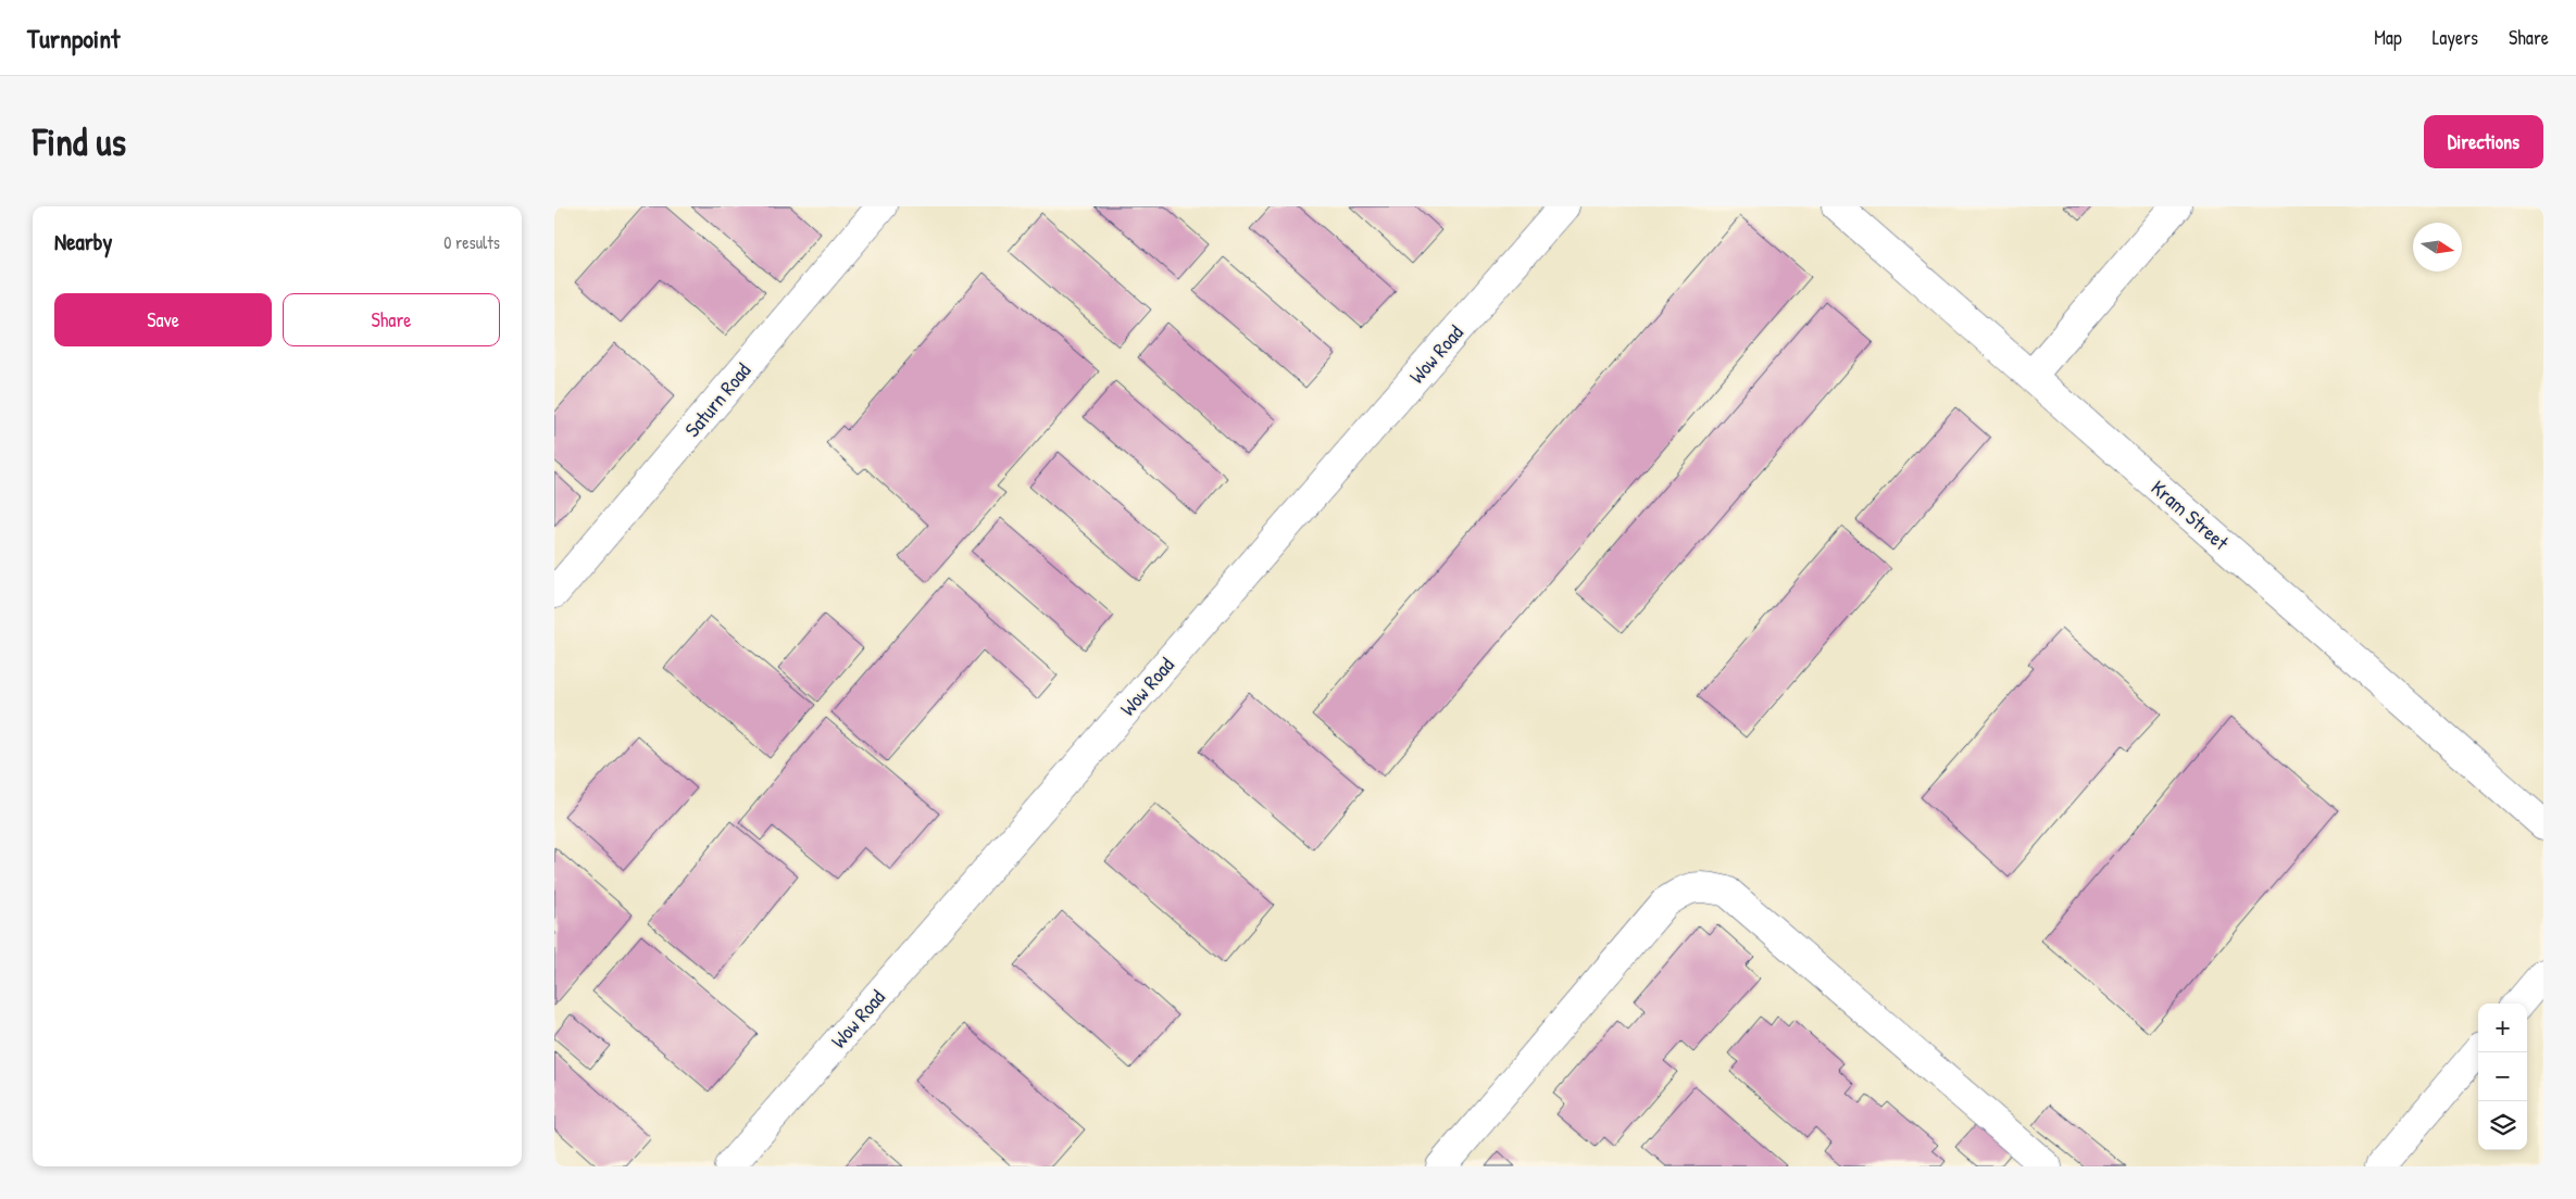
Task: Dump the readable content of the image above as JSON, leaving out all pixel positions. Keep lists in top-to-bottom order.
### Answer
{
  "streets": {
    "street": ["Wow Road", "Saturn Road", "Kram Street"]
  },
  "north": "right",
  "page": {
    "header": "Turnpoint",
    "nav": ["Map", "Layers", "Share"],
    "buttons": [
      "Directions",
      ["Save", "Share"]
    ],
    "title": "Find us",
    "heading": ["Nearby", "0 results"],
    "map_buttons": ["+", "−"]
  }
}
